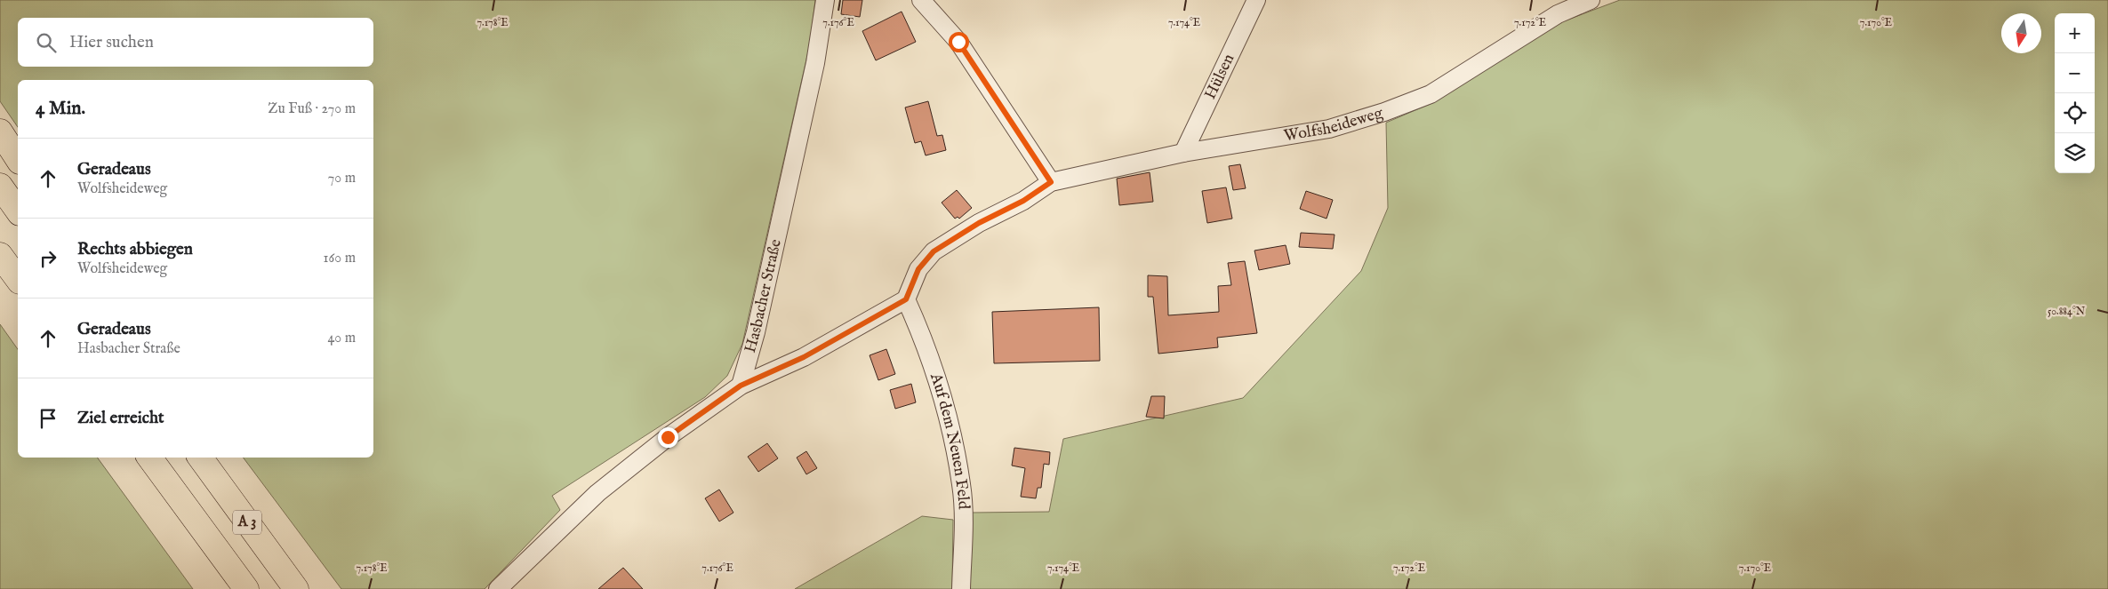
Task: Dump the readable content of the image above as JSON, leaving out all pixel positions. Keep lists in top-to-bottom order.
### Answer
{
  "streets": {
    "highway": ["A 3"],
    "street": [
      "Hülsen",
      "Wolfsheideweg",
      "Hasbacher Straße",
      "Auf dem Neuen Feld"
    ]
  },
  "crossings": [
    ["Hülsen", "Wolfsheideweg"],
    ["Wolfsheideweg", "Auf dem Neuen Feld"]
  ],
  "north": "bottom",
  "page": {
    "map_buttons": ["+", "−"],
    "search": "Hier suchen",
    "heading": ["4 Min.", "Zu Fuß · 270 m"],
    "list": [
      ["Geradeaus", "Wolfsheideweg", "70 m"],
      ["Rechts abbiegen", "Wolfsheideweg", "160 m"],
      ["Geradeaus", "Hasbacher Straße", "40 m"],
      "Ziel erreicht"
    ]
  },
  "coordinates": [
    "7.178°E",
    "7.176°E",
    "7.174°E",
    "7.172°E",
    "7.170°E",
    "50.884°N"
  ]
}
